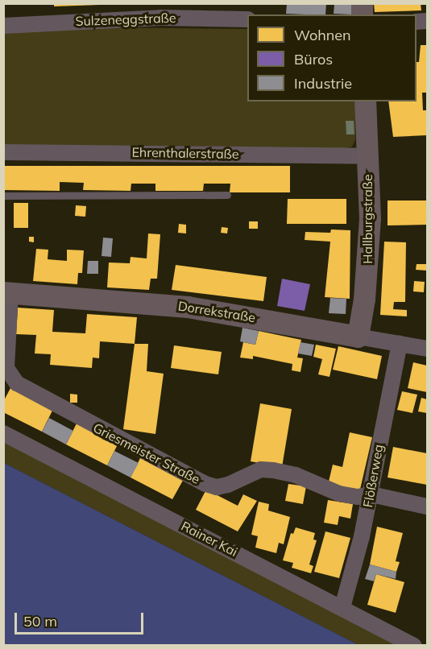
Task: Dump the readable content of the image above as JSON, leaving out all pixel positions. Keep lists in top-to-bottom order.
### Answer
{
  "streets": {
    "street": [
      "Sulzeneggstraße",
      "Ehrenthalerstraße",
      "Hallburgstraße",
      "Dorrekstraße",
      "Griesmeister Straße",
      "Flößerweg",
      "Rainer Kai"
    ]
  },
  "crossings": [
    ["Ehrenthalerstraße", "Hallburgstraße"],
    ["Hallburgstraße", "Dorrekstraße"],
    ["Dorrekstraße", "Griesmeister Straße"],
    ["Dorrekstraße", "Flößerweg"],
    ["Griesmeister Straße", "Flößerweg"],
    ["Flößerweg", "Rainer Kai"]
  ],
  "legend": ["Wohnen", "Büros", "Industrie"],
  "scale_bar": "50 m"
}
